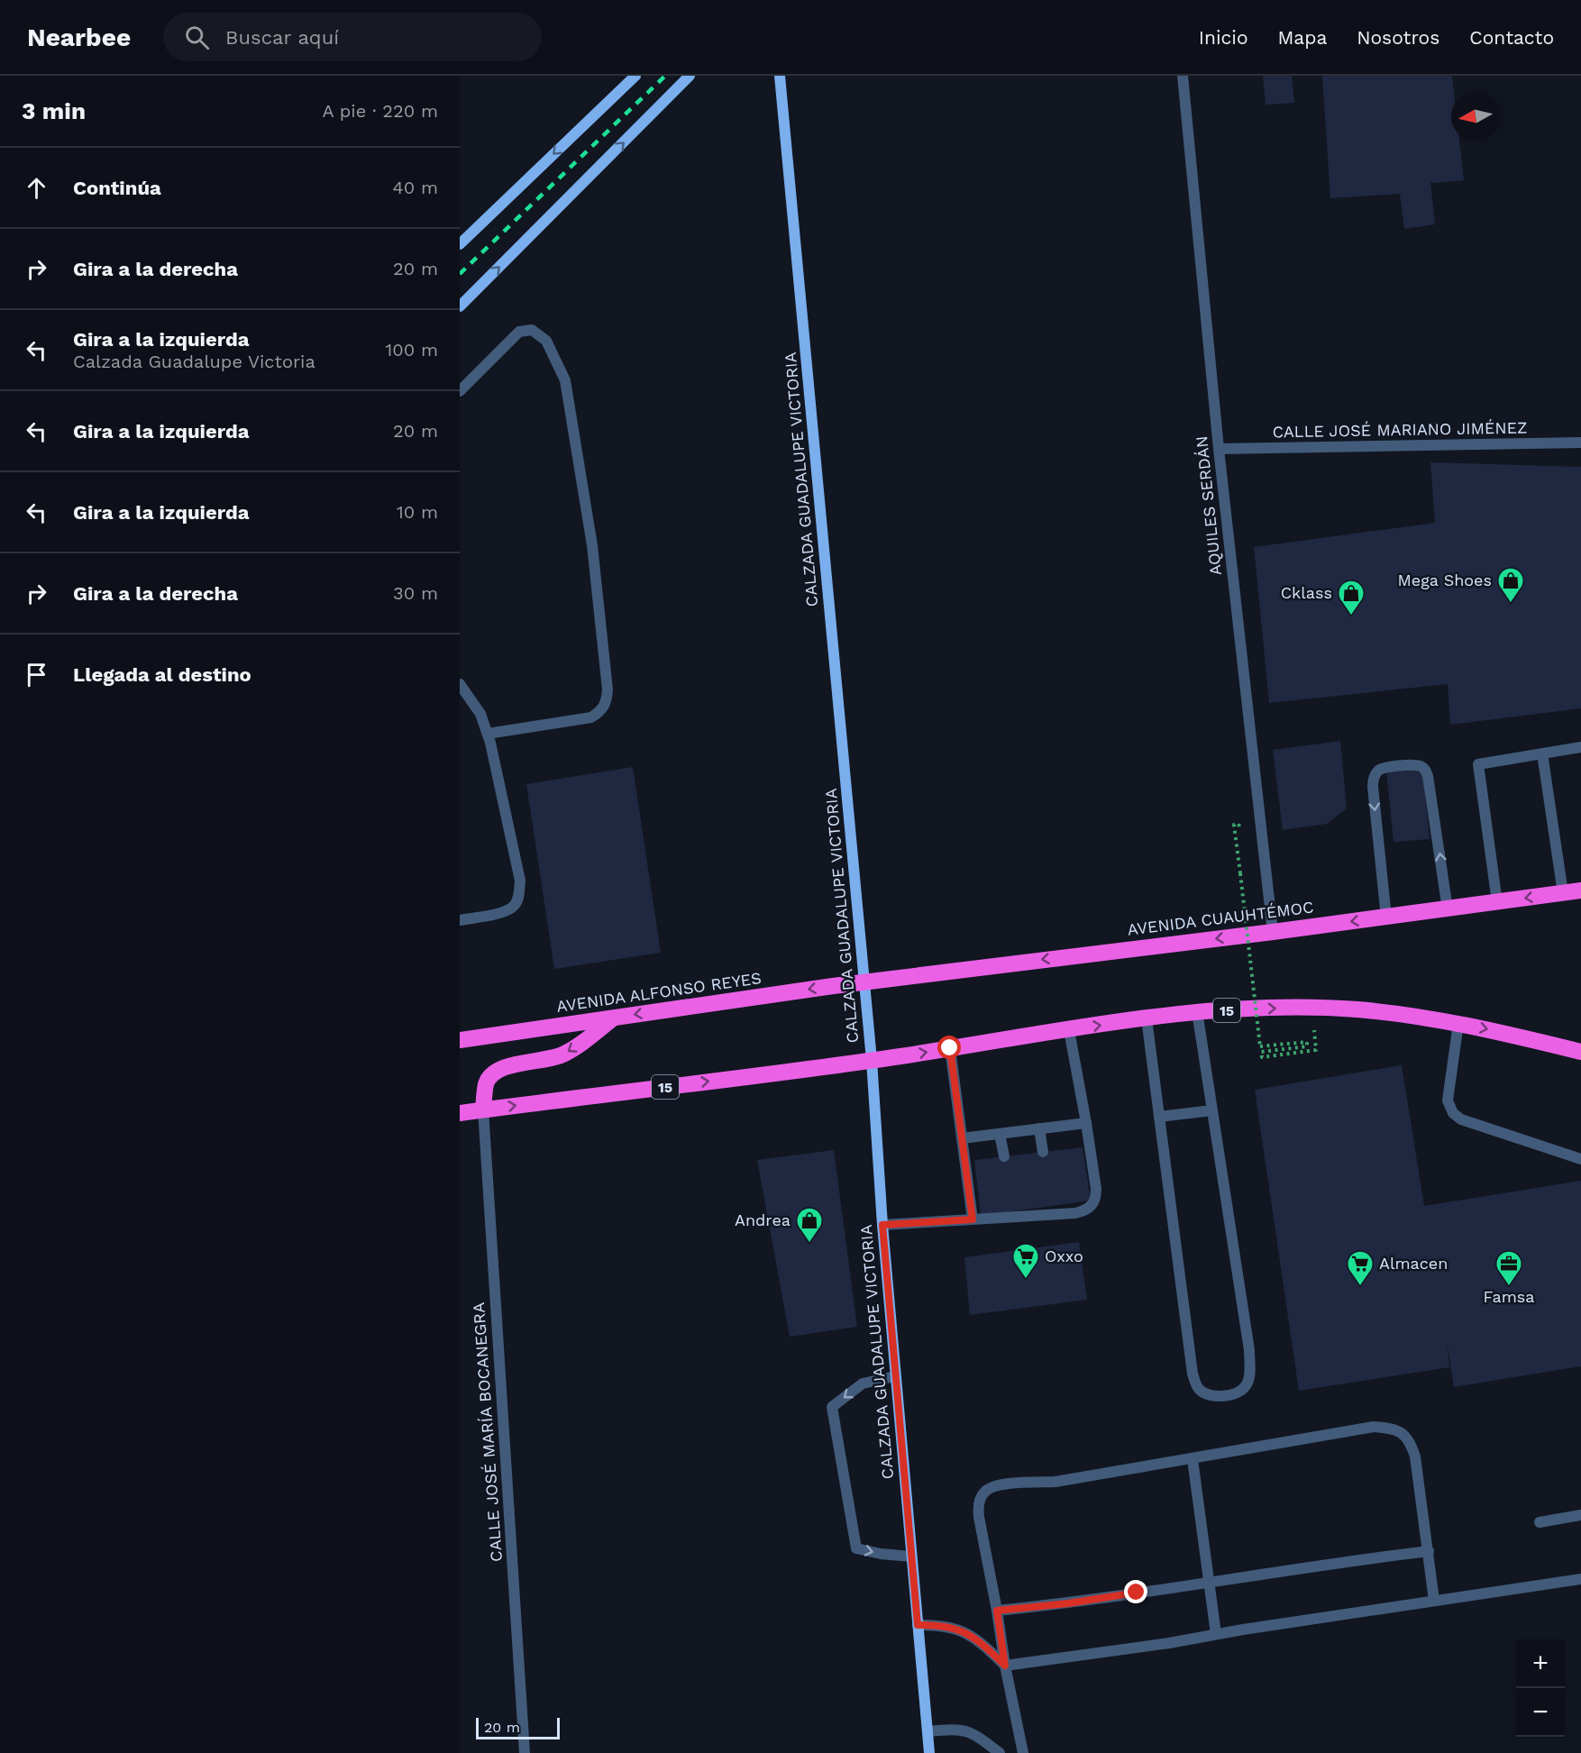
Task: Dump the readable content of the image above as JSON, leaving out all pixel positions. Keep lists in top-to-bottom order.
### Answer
{
  "streets": {
    "highway": ["AVENIDA CUAUHTÉMOC", "AVENIDA ALFONSO REYES", "15"],
    "street": [
      "CALLE JOSÉ MARIANO JIMÉNEZ",
      "CALZADA GUADALUPE VICTORIA",
      "AQUILES SERDÁN",
      "CALLE JOSÉ MARÍA BOCANEGRA"
    ]
  },
  "crossings": [
    ["CALLE JOSÉ MARIANO JIMÉNEZ", "AQUILES SERDÁN"],
    ["CALZADA GUADALUPE VICTORIA", "AVENIDA CUAUHTÉMOC"],
    ["CALZADA GUADALUPE VICTORIA", "AVENIDA ALFONSO REYES"],
    ["CALZADA GUADALUPE VICTORIA", "15"],
    ["AQUILES SERDÁN", "AVENIDA CUAUHTÉMOC"],
    ["AVENIDA CUAUHTÉMOC", "AVENIDA ALFONSO REYES"],
    ["15", "CALLE JOSÉ MARÍA BOCANEGRA"]
  ],
  "places": {
    "shop": ["Mega Shoes", "Cklass", "Andrea"],
    "supermarket": ["Oxxo", "Almacen"],
    "office": ["Famsa"]
  },
  "scale_bar": "20 m",
  "north": "left",
  "page": {
    "header": "Nearbee",
    "search": "Buscar aquí",
    "nav": [
      "Inicio",
      "Mapa",
      "Nosotros",
      "Contacto"
    ],
    "heading": ["3 min", "A pie · 220 m"],
    "list": [
      ["Continúa", "40 m"],
      ["Gira a la derecha", "20 m"],
      ["Gira a la izquierda", "Calzada Guadalupe Victoria", "100 m"],
      ["Gira a la izquierda", "20 m"],
      ["Gira a la izquierda", "10 m"],
      ["Gira a la derecha", "30 m"],
      "Llegada al destino"
    ],
    "map_buttons": ["+", "−"],
    "scale": "20 m"
  }
}
